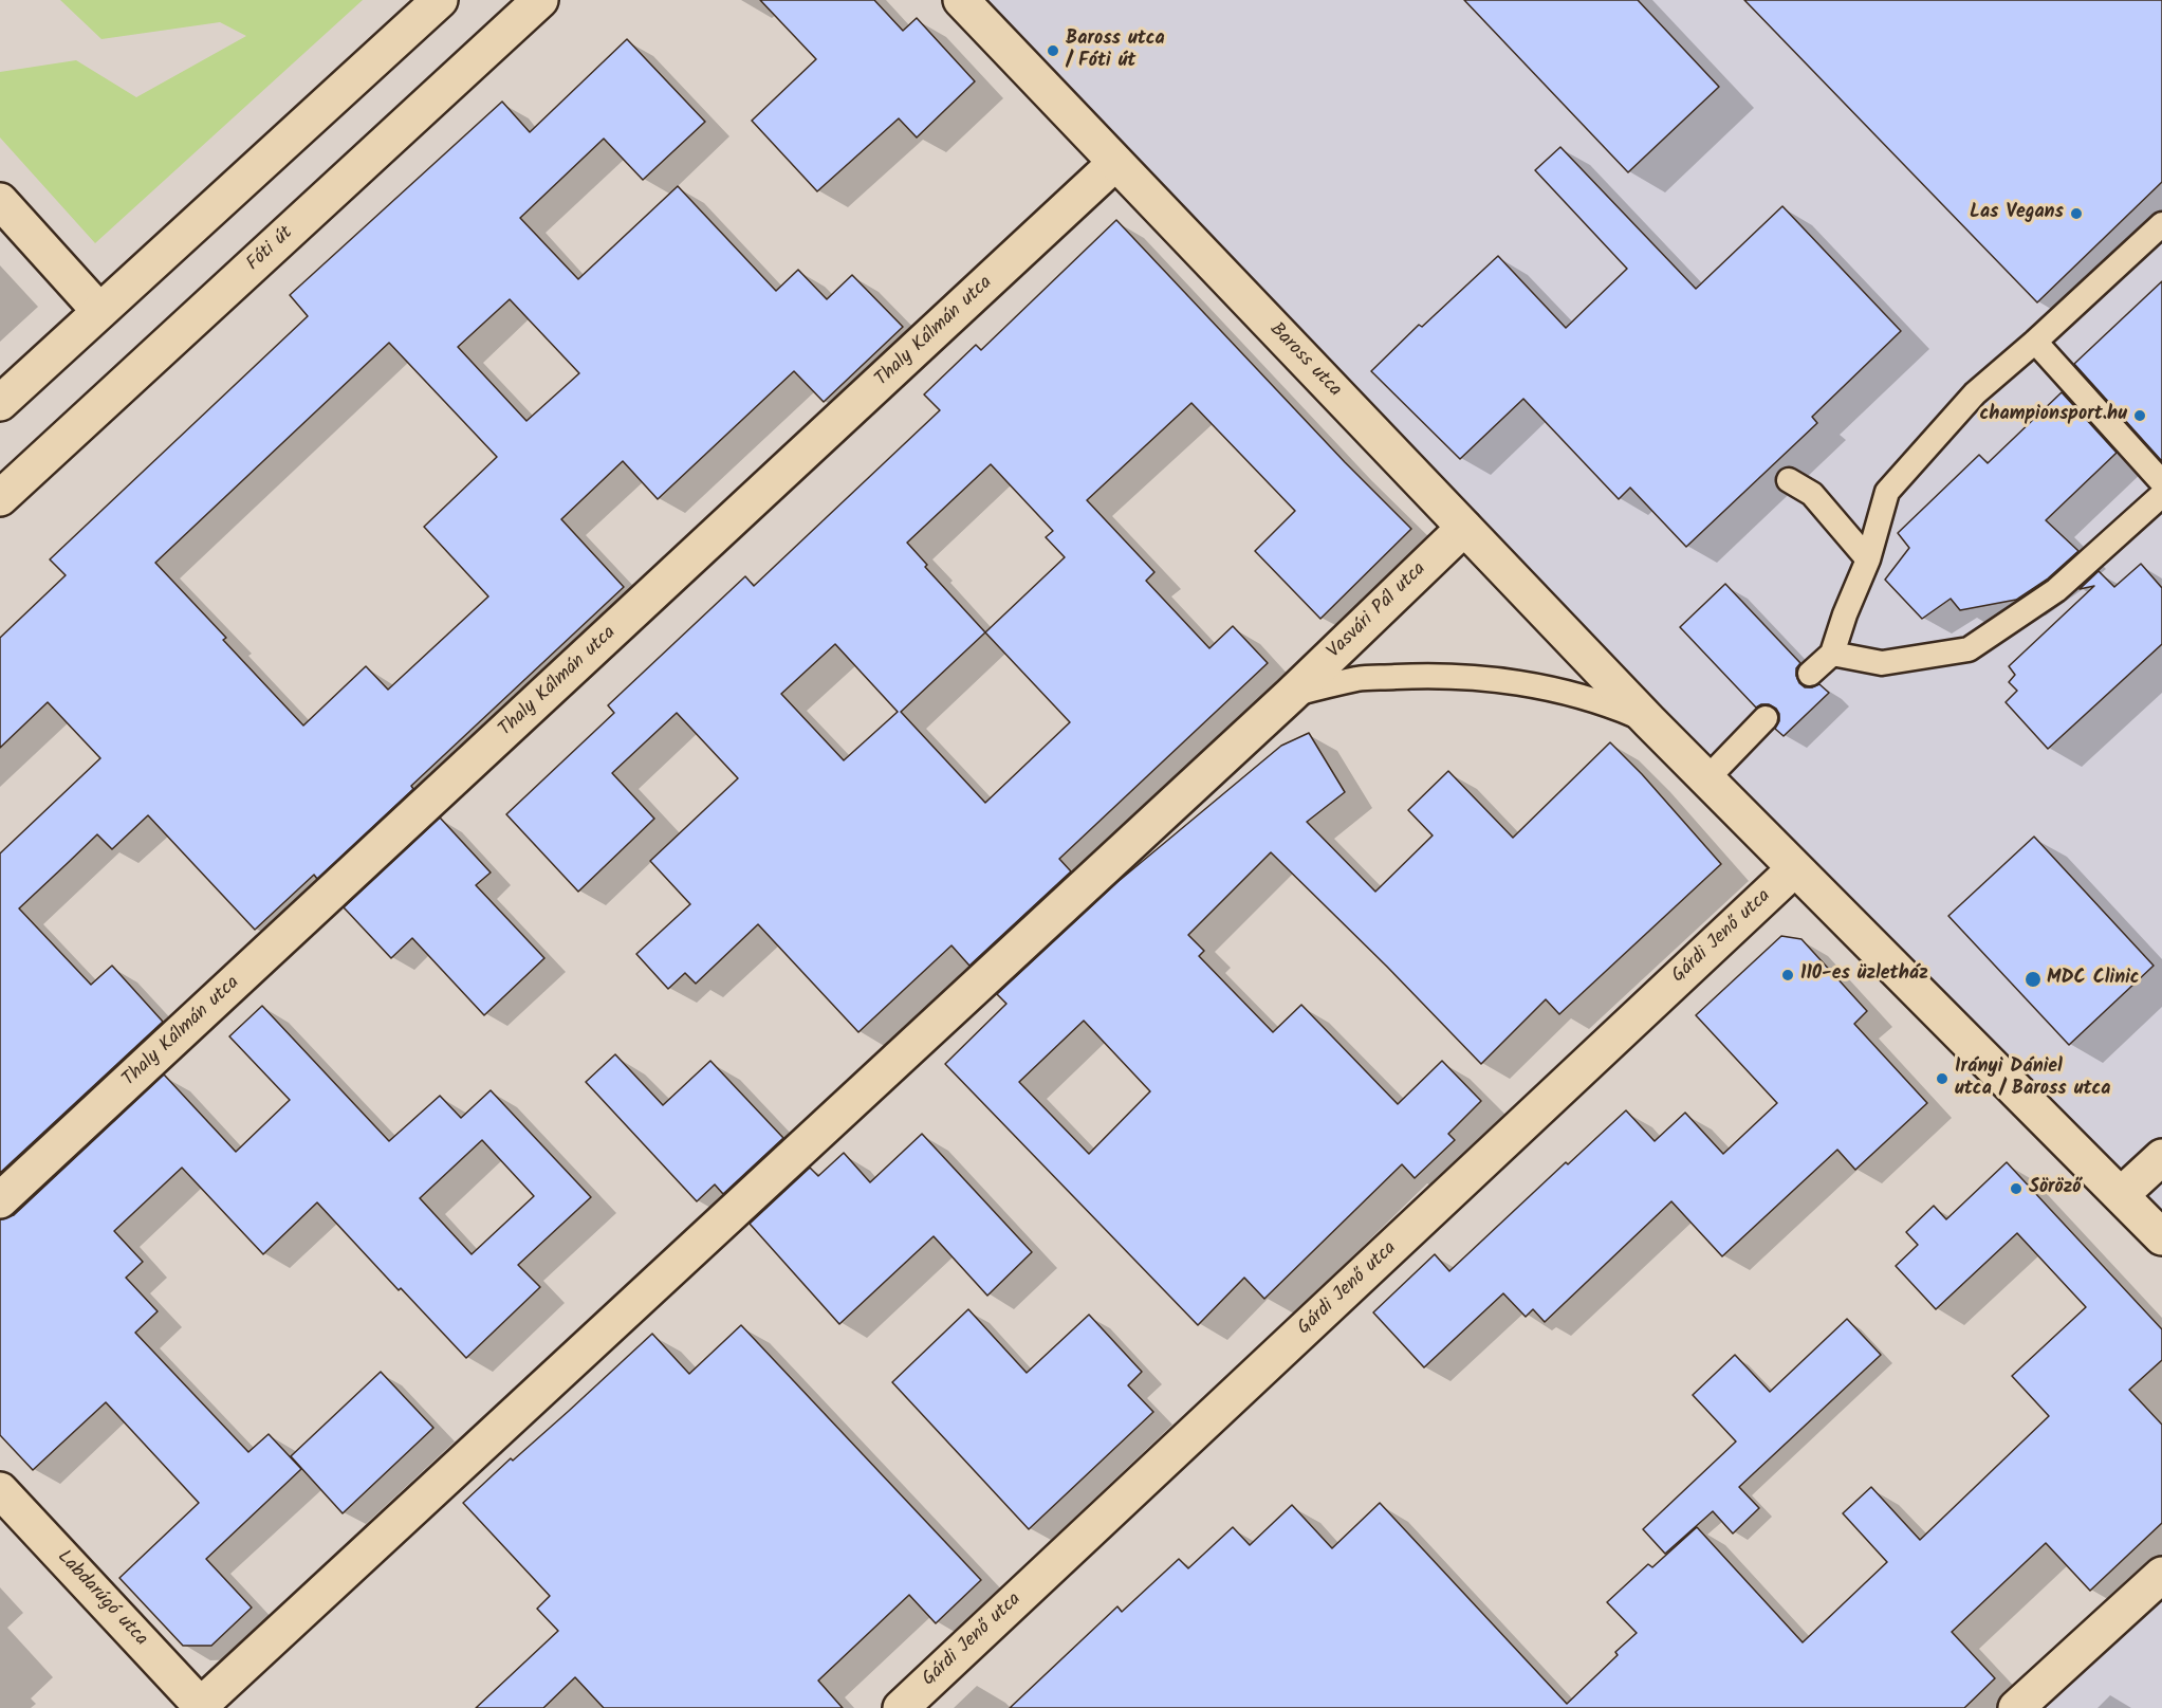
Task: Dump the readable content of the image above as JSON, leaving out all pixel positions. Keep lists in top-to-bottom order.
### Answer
{
  "streets": {
    "street": [
      "Fóti út",
      "Thaly Kálmán utca",
      "Baross utca",
      "Vasvári Pál utca",
      "Gárdi Jenő utca",
      "Labdarúgó utca"
    ]
  },
  "crossings": [
    ["Thaly Kálmán utca", "Baross utca"],
    ["Baross utca", "Vasvári Pál utca"],
    ["Baross utca", "Gárdi Jenő utca"],
    ["Vasvári Pál utca", "Labdarúgó utca"]
  ],
  "places": [
    "Baross utca / Fóti út",
    "Las Vegans",
    "championsport.hu",
    "110-es üzletház",
    "MDC Clinic",
    "Irányi Dániel utca / Baross utca",
    "Söröző"
  ]
}
